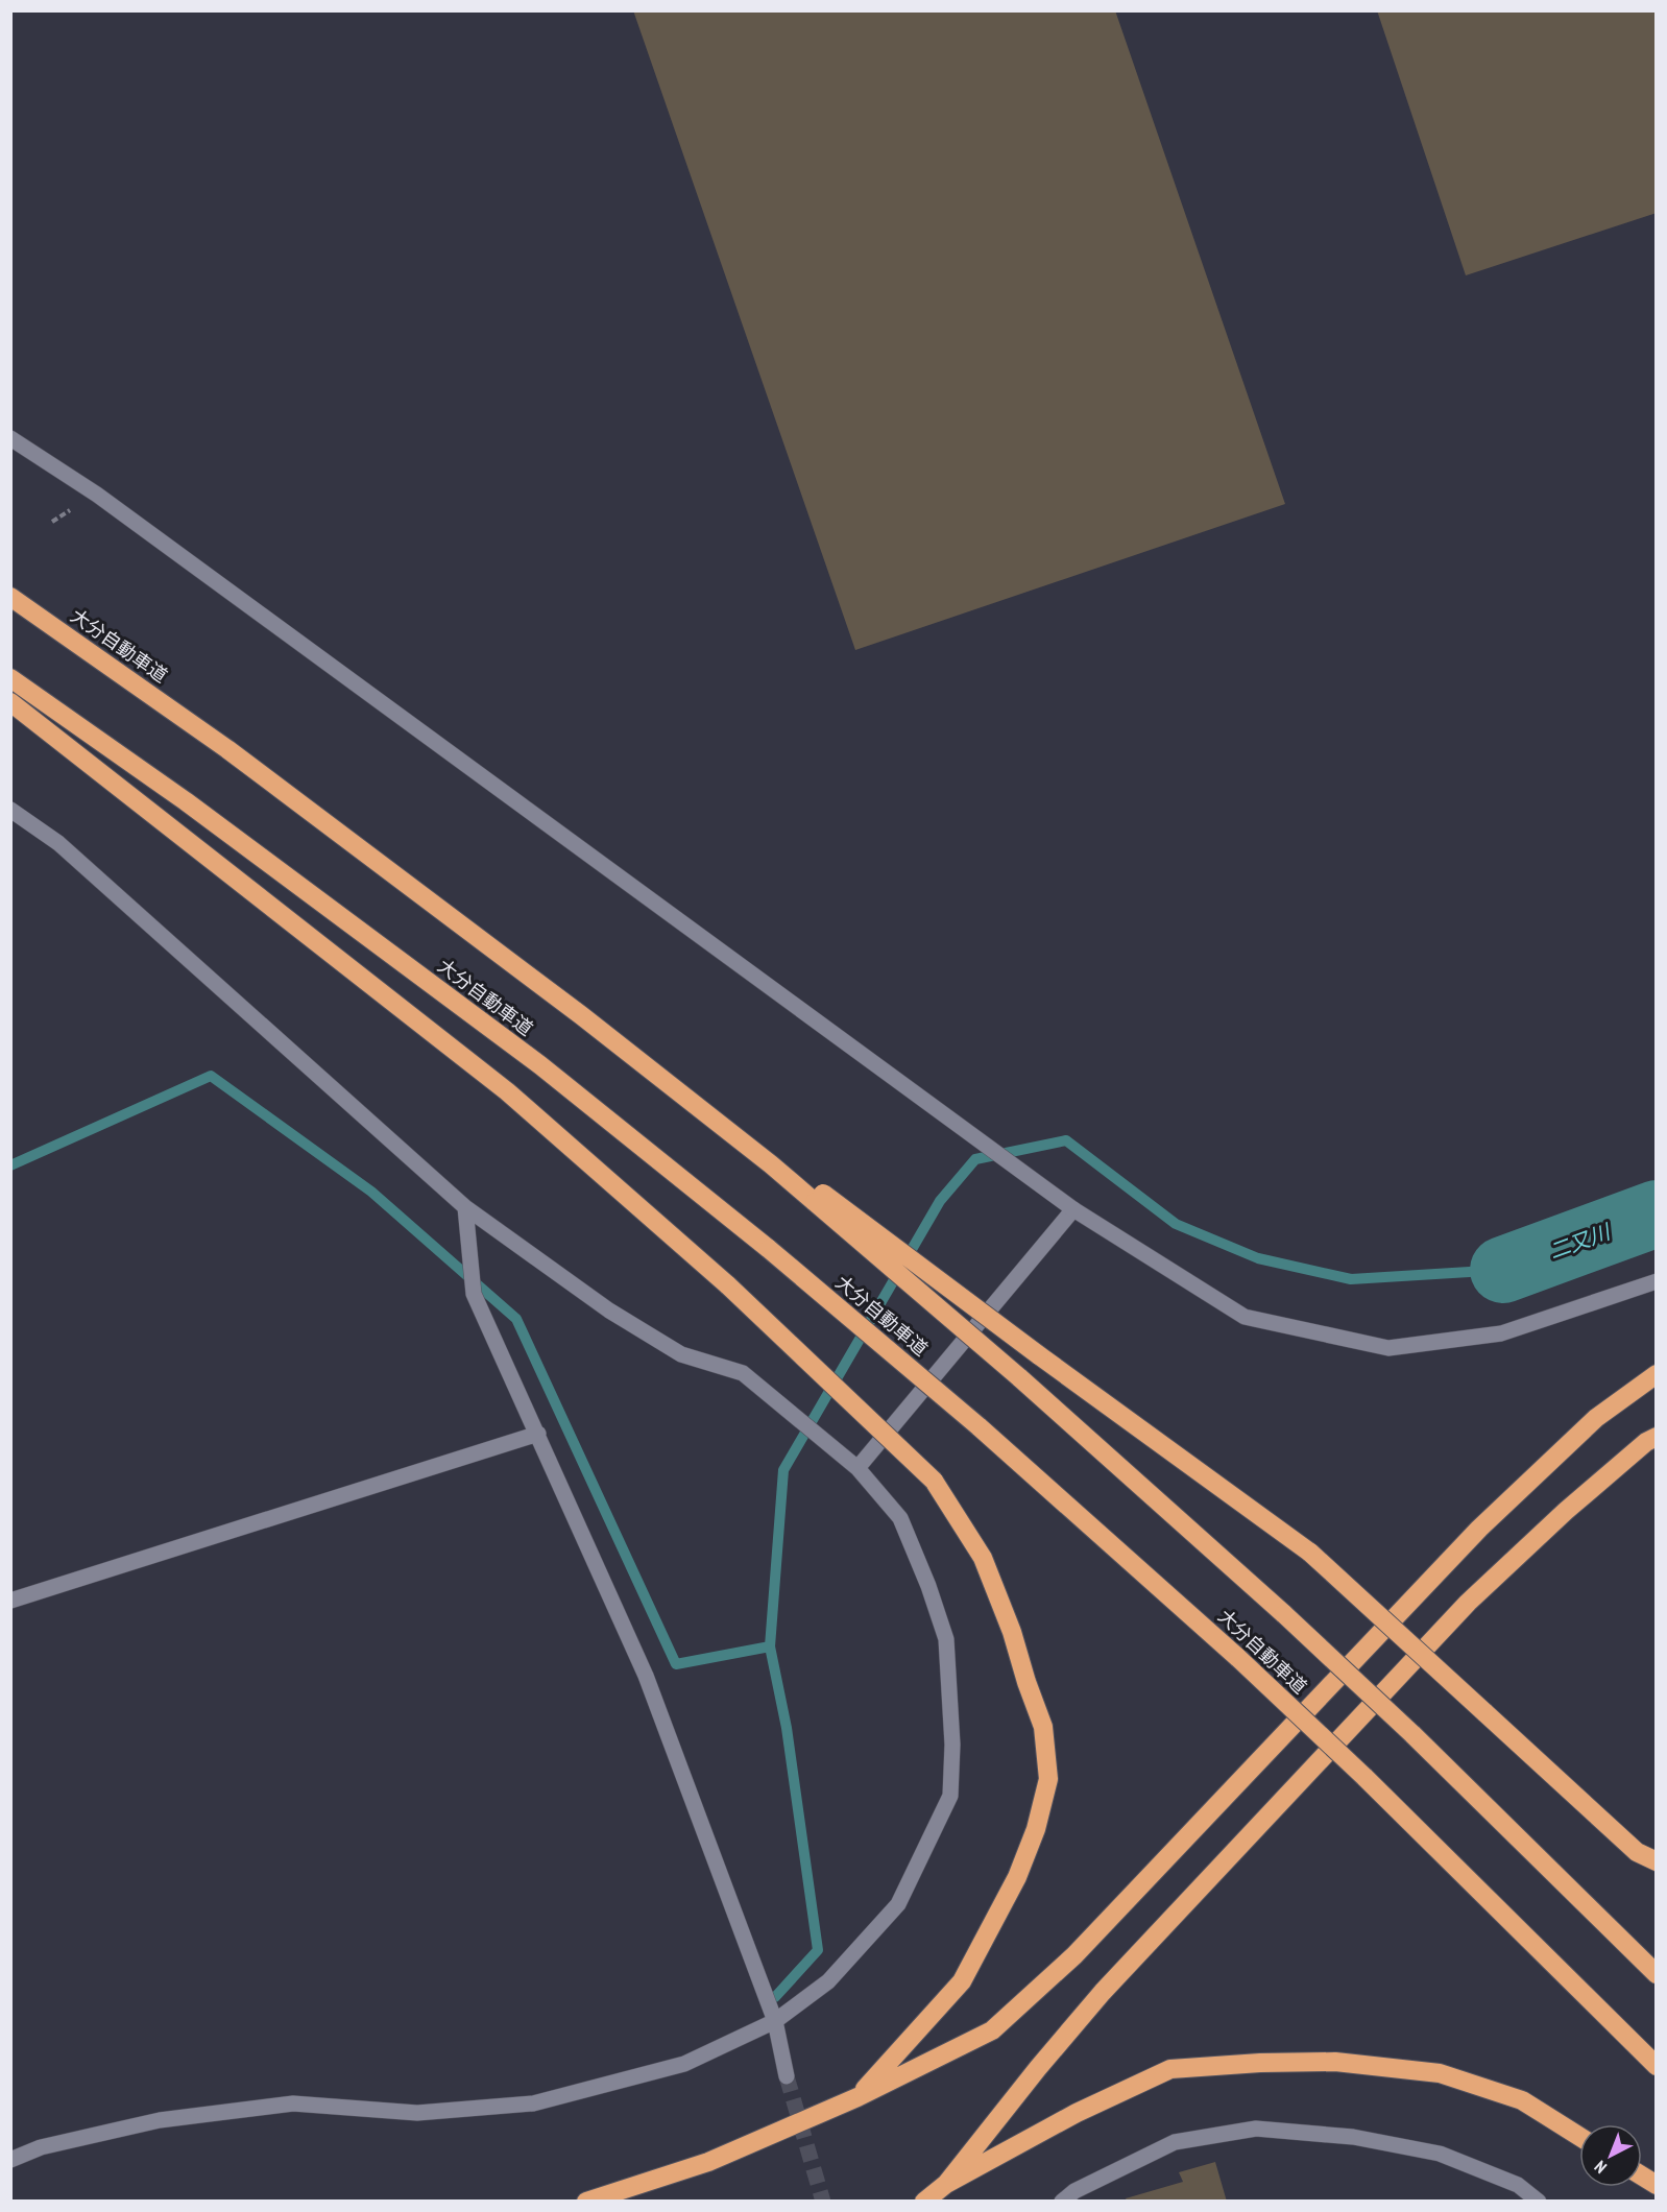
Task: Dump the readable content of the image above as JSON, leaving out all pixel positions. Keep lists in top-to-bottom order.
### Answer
{
  "streets": {
    "highway": ["大分自動車道"]
  },
  "water": ["二又川"],
  "north": "bottom left"
}
